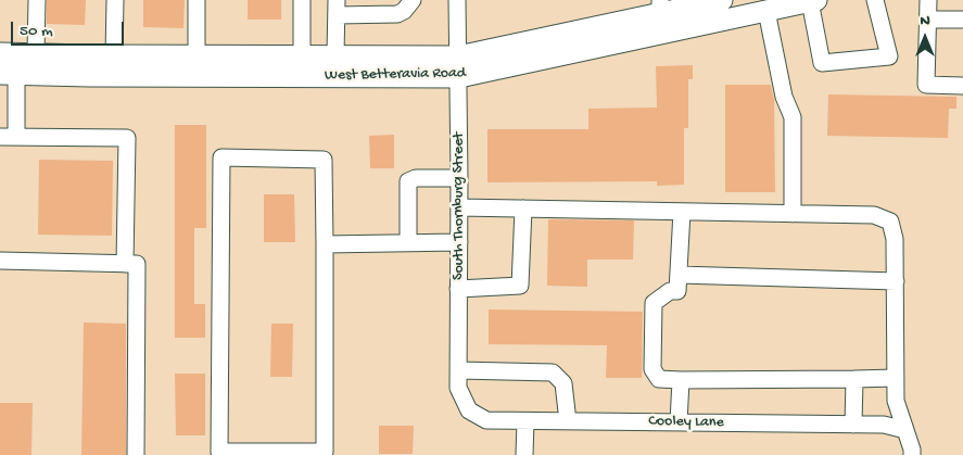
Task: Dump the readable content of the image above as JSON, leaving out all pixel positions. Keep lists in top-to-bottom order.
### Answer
{
  "streets": {
    "main road": ["West Betteravia Road"],
    "street": ["South Thornburg Street", "Cooley Lane"]
  },
  "crossings": [
    ["West Betteravia Road", "South Thornburg Street"],
    ["South Thornburg Street", "Cooley Lane"]
  ],
  "scale_bar": "50 m",
  "north": "top"
}
